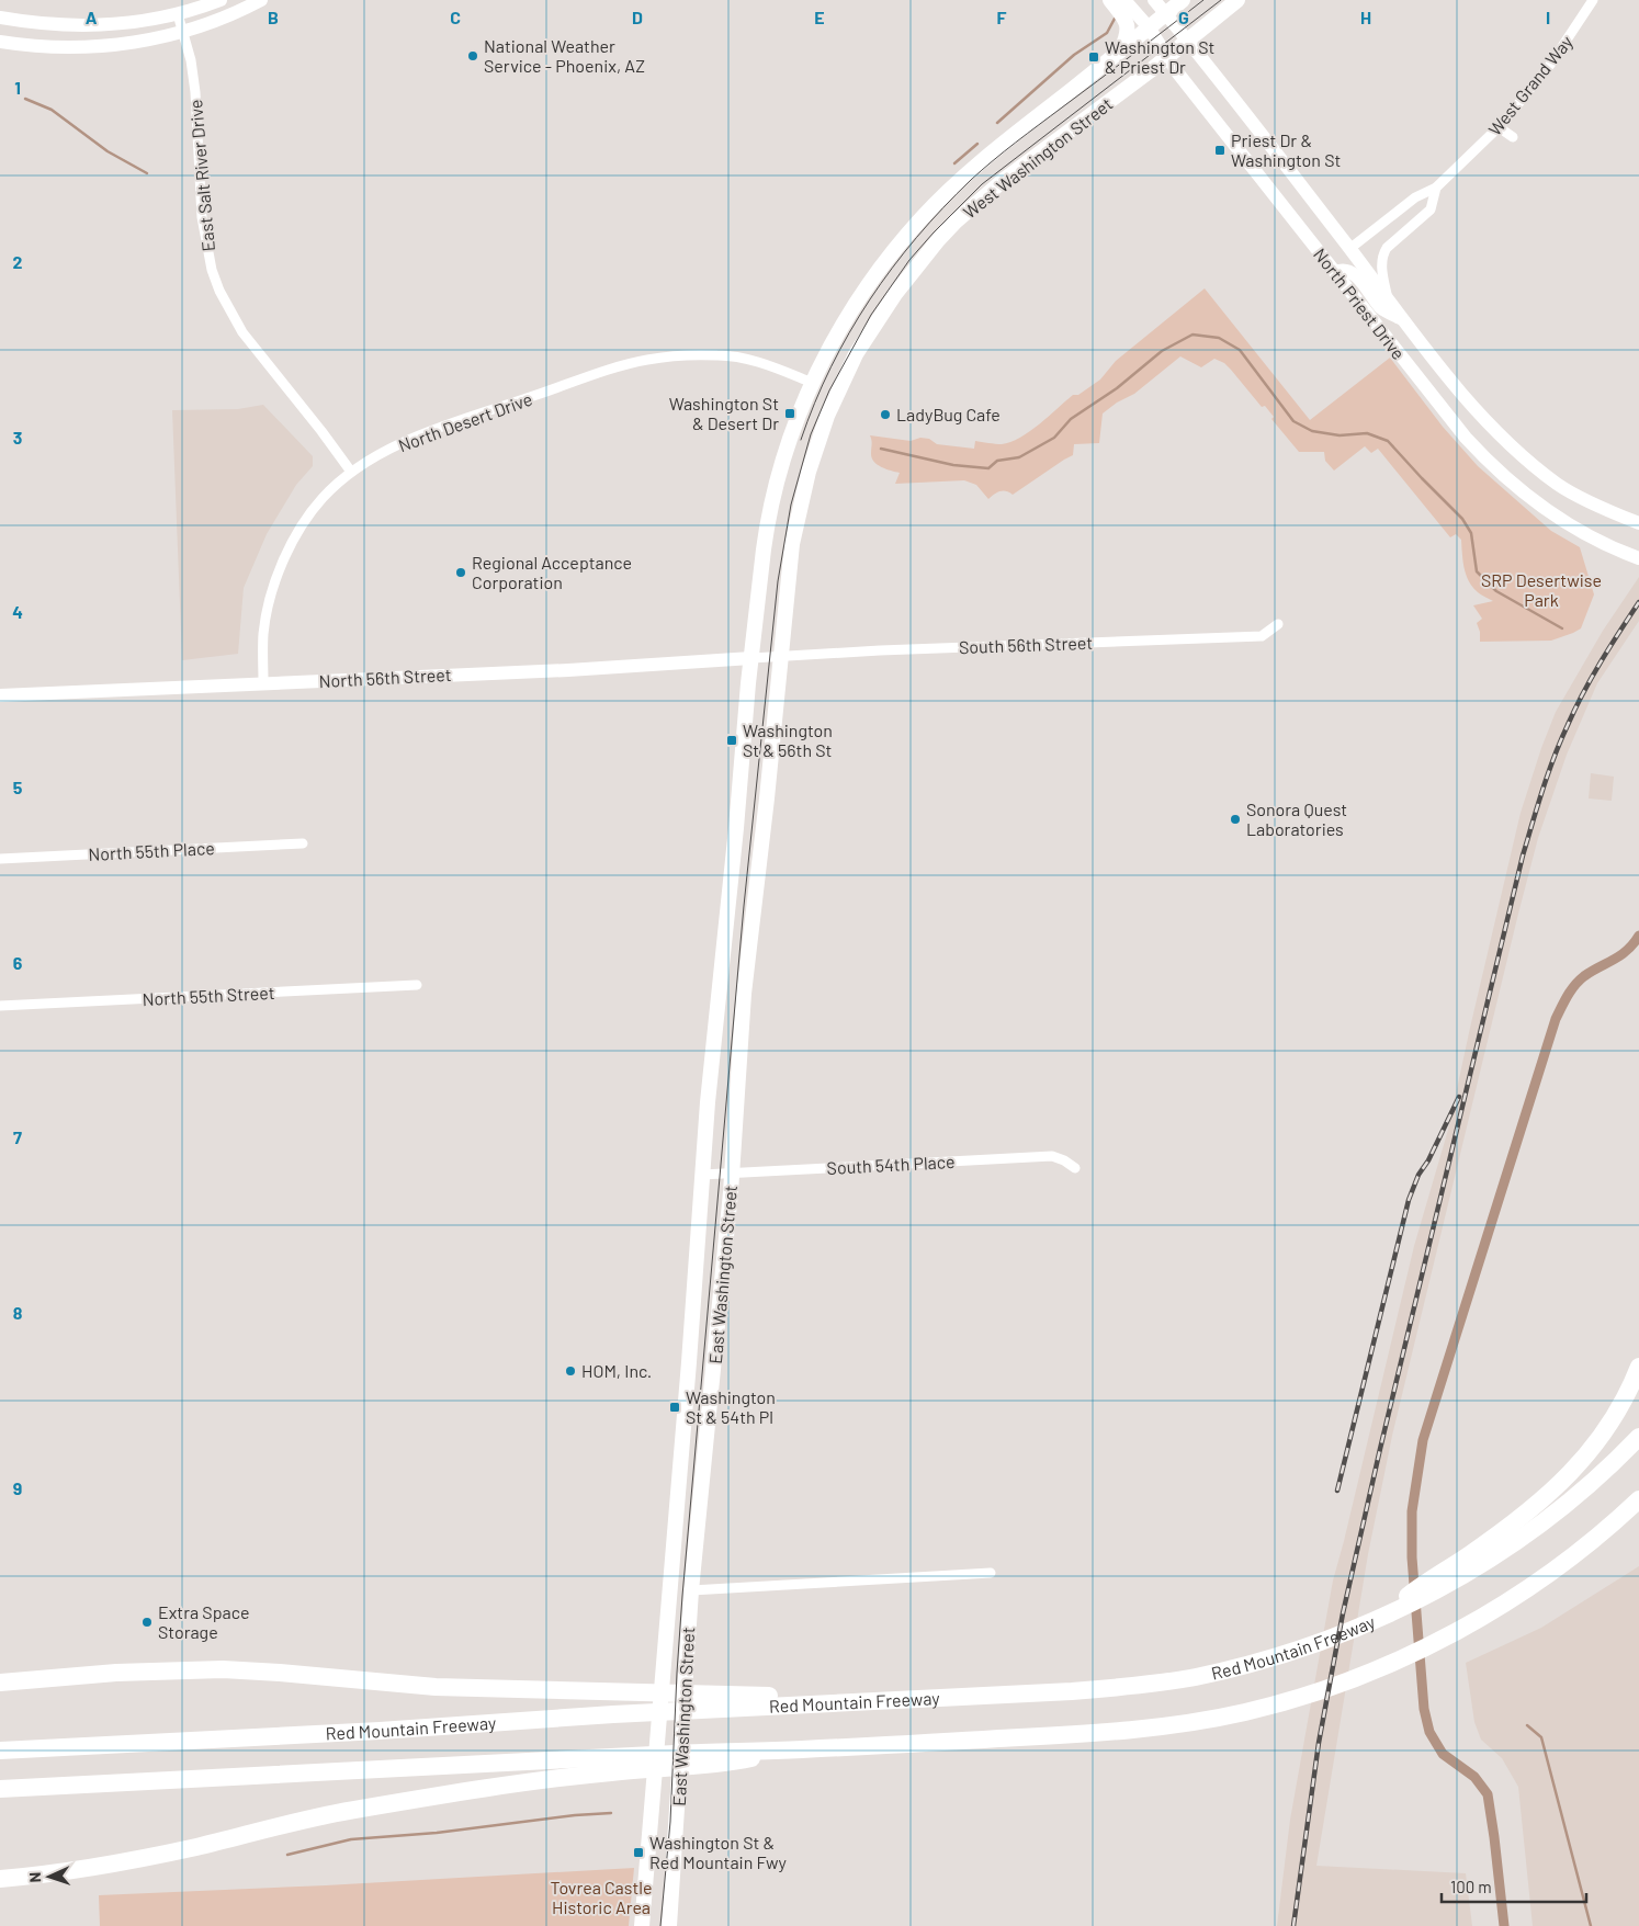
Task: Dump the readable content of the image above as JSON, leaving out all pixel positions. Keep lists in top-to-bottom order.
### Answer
{
  "streets": {
    "highway": ["Red Mountain Freeway"],
    "main road": [
      "West Washington Street",
      "North Priest Drive",
      "North 56th Street",
      "East Washington Street"
    ],
    "street": [
      "West Grand Way",
      "East Salt River Drive",
      "North Desert Drive",
      "South 56th Street",
      "North 55th Place",
      "North 55th Street",
      "South 54th Place"
    ]
  },
  "crossings": [
    ["West Grand Way", "North Priest Drive"],
    ["West Washington Street", "North Priest Drive"],
    ["West Washington Street", "North Desert Drive"],
    ["West Washington Street", "South 56th Street"],
    ["West Washington Street", "North 56th Street"],
    ["West Washington Street", "East Washington Street"],
    ["East Salt River Drive", "North Desert Drive"],
    ["North Desert Drive", "North 56th Street"],
    ["South 56th Street", "North 56th Street"],
    ["South 56th Street", "East Washington Street"],
    ["North 56th Street", "East Washington Street"],
    ["South 54th Place", "East Washington Street"]
  ],
  "parks": ["SRP Desertwise Park", "Tovrea Castle Historic Area"],
  "places": {
    "other": [
      "National Weather Service - Phoenix, AZ",
      "LadyBug Cafe",
      "Regional Acceptance Corporation",
      "Sonora Quest Laboratories",
      "HOM, Inc.",
      "Extra Space Storage"
    ],
    "transit": [
      "Washington St & Priest Dr",
      "Priest Dr & Washington St",
      "Washington St & Desert Dr",
      "Washington St & 56th St",
      "Washington St & 54th Pl",
      "Washington St & Red Mountain Fwy"
    ]
  },
  "scale_bar": "100 m",
  "north": "left",
  "grid": {
    "columns": [
      "A",
      "B",
      "C",
      "D",
      "E",
      "F",
      "G",
      "H",
      "I"
    ],
    "rows": [
      "1",
      "2",
      "3",
      "4",
      "5",
      "6",
      "7",
      "8",
      "9"
    ]
  }
}
